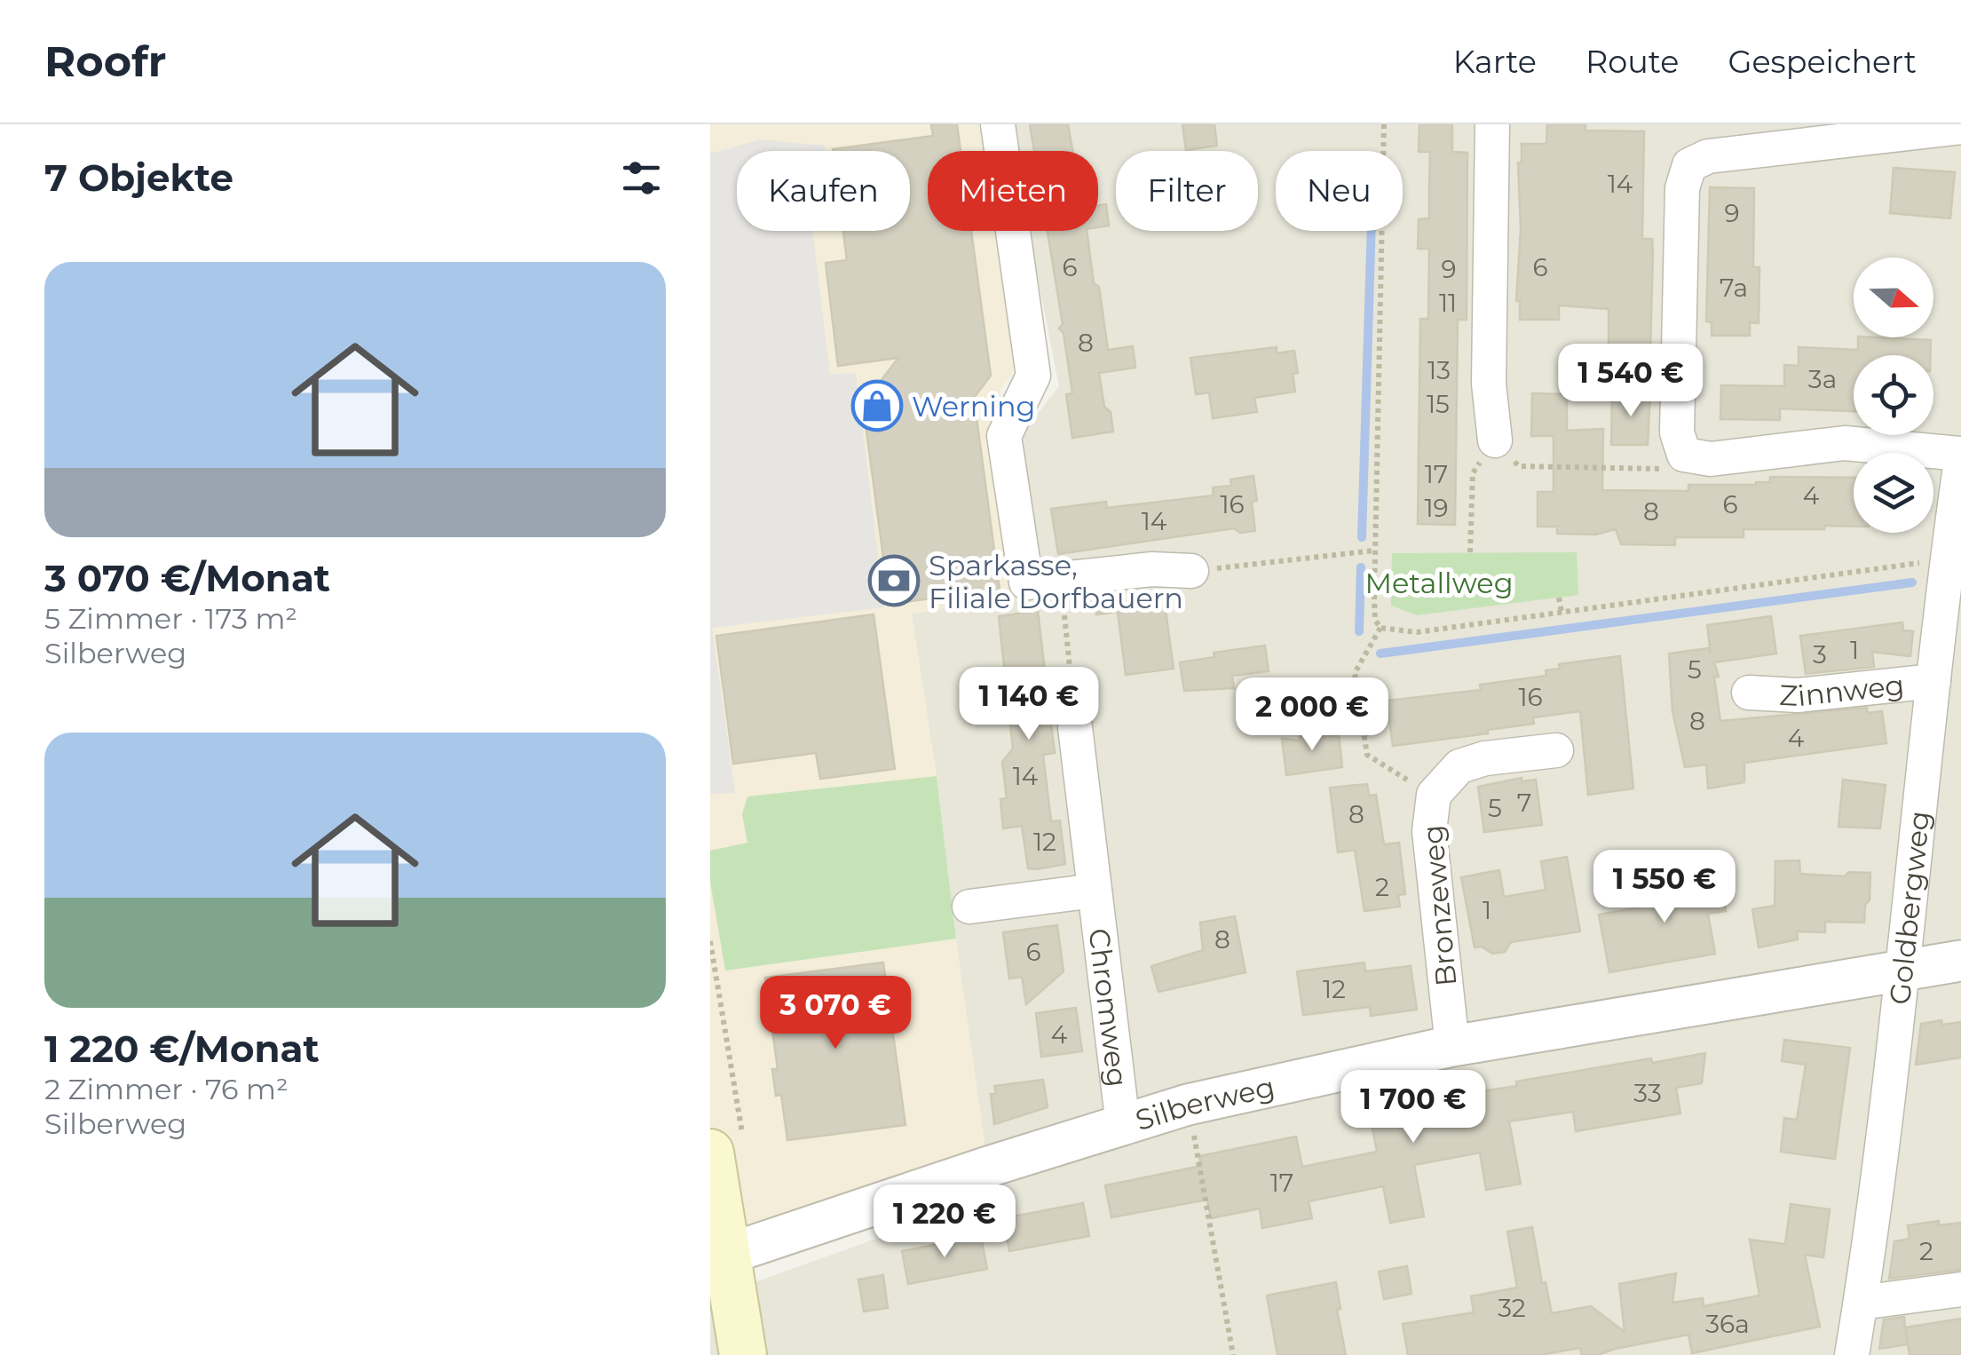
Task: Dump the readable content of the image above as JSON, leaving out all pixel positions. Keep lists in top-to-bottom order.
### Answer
{
  "streets": {
    "street": [
      "Zinnweg",
      "Bronzeweg",
      "Goldbergweg",
      "Chromweg",
      "Silberweg"
    ]
  },
  "crossings": [
    ["Zinnweg", "Goldbergweg"],
    ["Bronzeweg", "Silberweg"],
    ["Goldbergweg", "Silberweg"],
    ["Chromweg", "Silberweg"]
  ],
  "parks": ["Metallweg"],
  "places": {
    "shop": ["Werning"],
    "bank": ["Sparkasse, Filiale Dorfbauern"]
  },
  "house_numbers": [
    "14",
    "9",
    "6",
    "6",
    "9",
    "7a",
    "11",
    "8",
    "13",
    "3a",
    "15",
    "17",
    "4",
    "16",
    "6",
    "19",
    "8",
    "14",
    "1",
    "3",
    "5",
    "16",
    "8",
    "4",
    "14",
    "7",
    "5",
    "8",
    "12",
    "2",
    "1",
    "8",
    "6",
    "12",
    "4",
    "33",
    "17",
    "2",
    "32",
    "36a"
  ],
  "north": "right",
  "page": {
    "header": "Roofr",
    "nav": ["Karte", "Route", "Gespeichert"],
    "heading": "7 Objekte",
    "chip": [
      "Kaufen",
      "Mieten",
      "Filter",
      "Neu"
    ],
    "list": [
      {
        "name": "3 070 €/Monat",
        "note": "5 Zimmer · 173 m² · Silberweg"
      },
      {
        "name": "1 220 €/Monat",
        "note": "2 Zimmer · 76 m² · Silberweg"
      }
    ],
    "price": [
      "1 540 €",
      "1 140 €",
      "2 000 €",
      "1 550 €",
      "3 070 €",
      "1 700 €",
      "1 220 €"
    ]
  }
}
